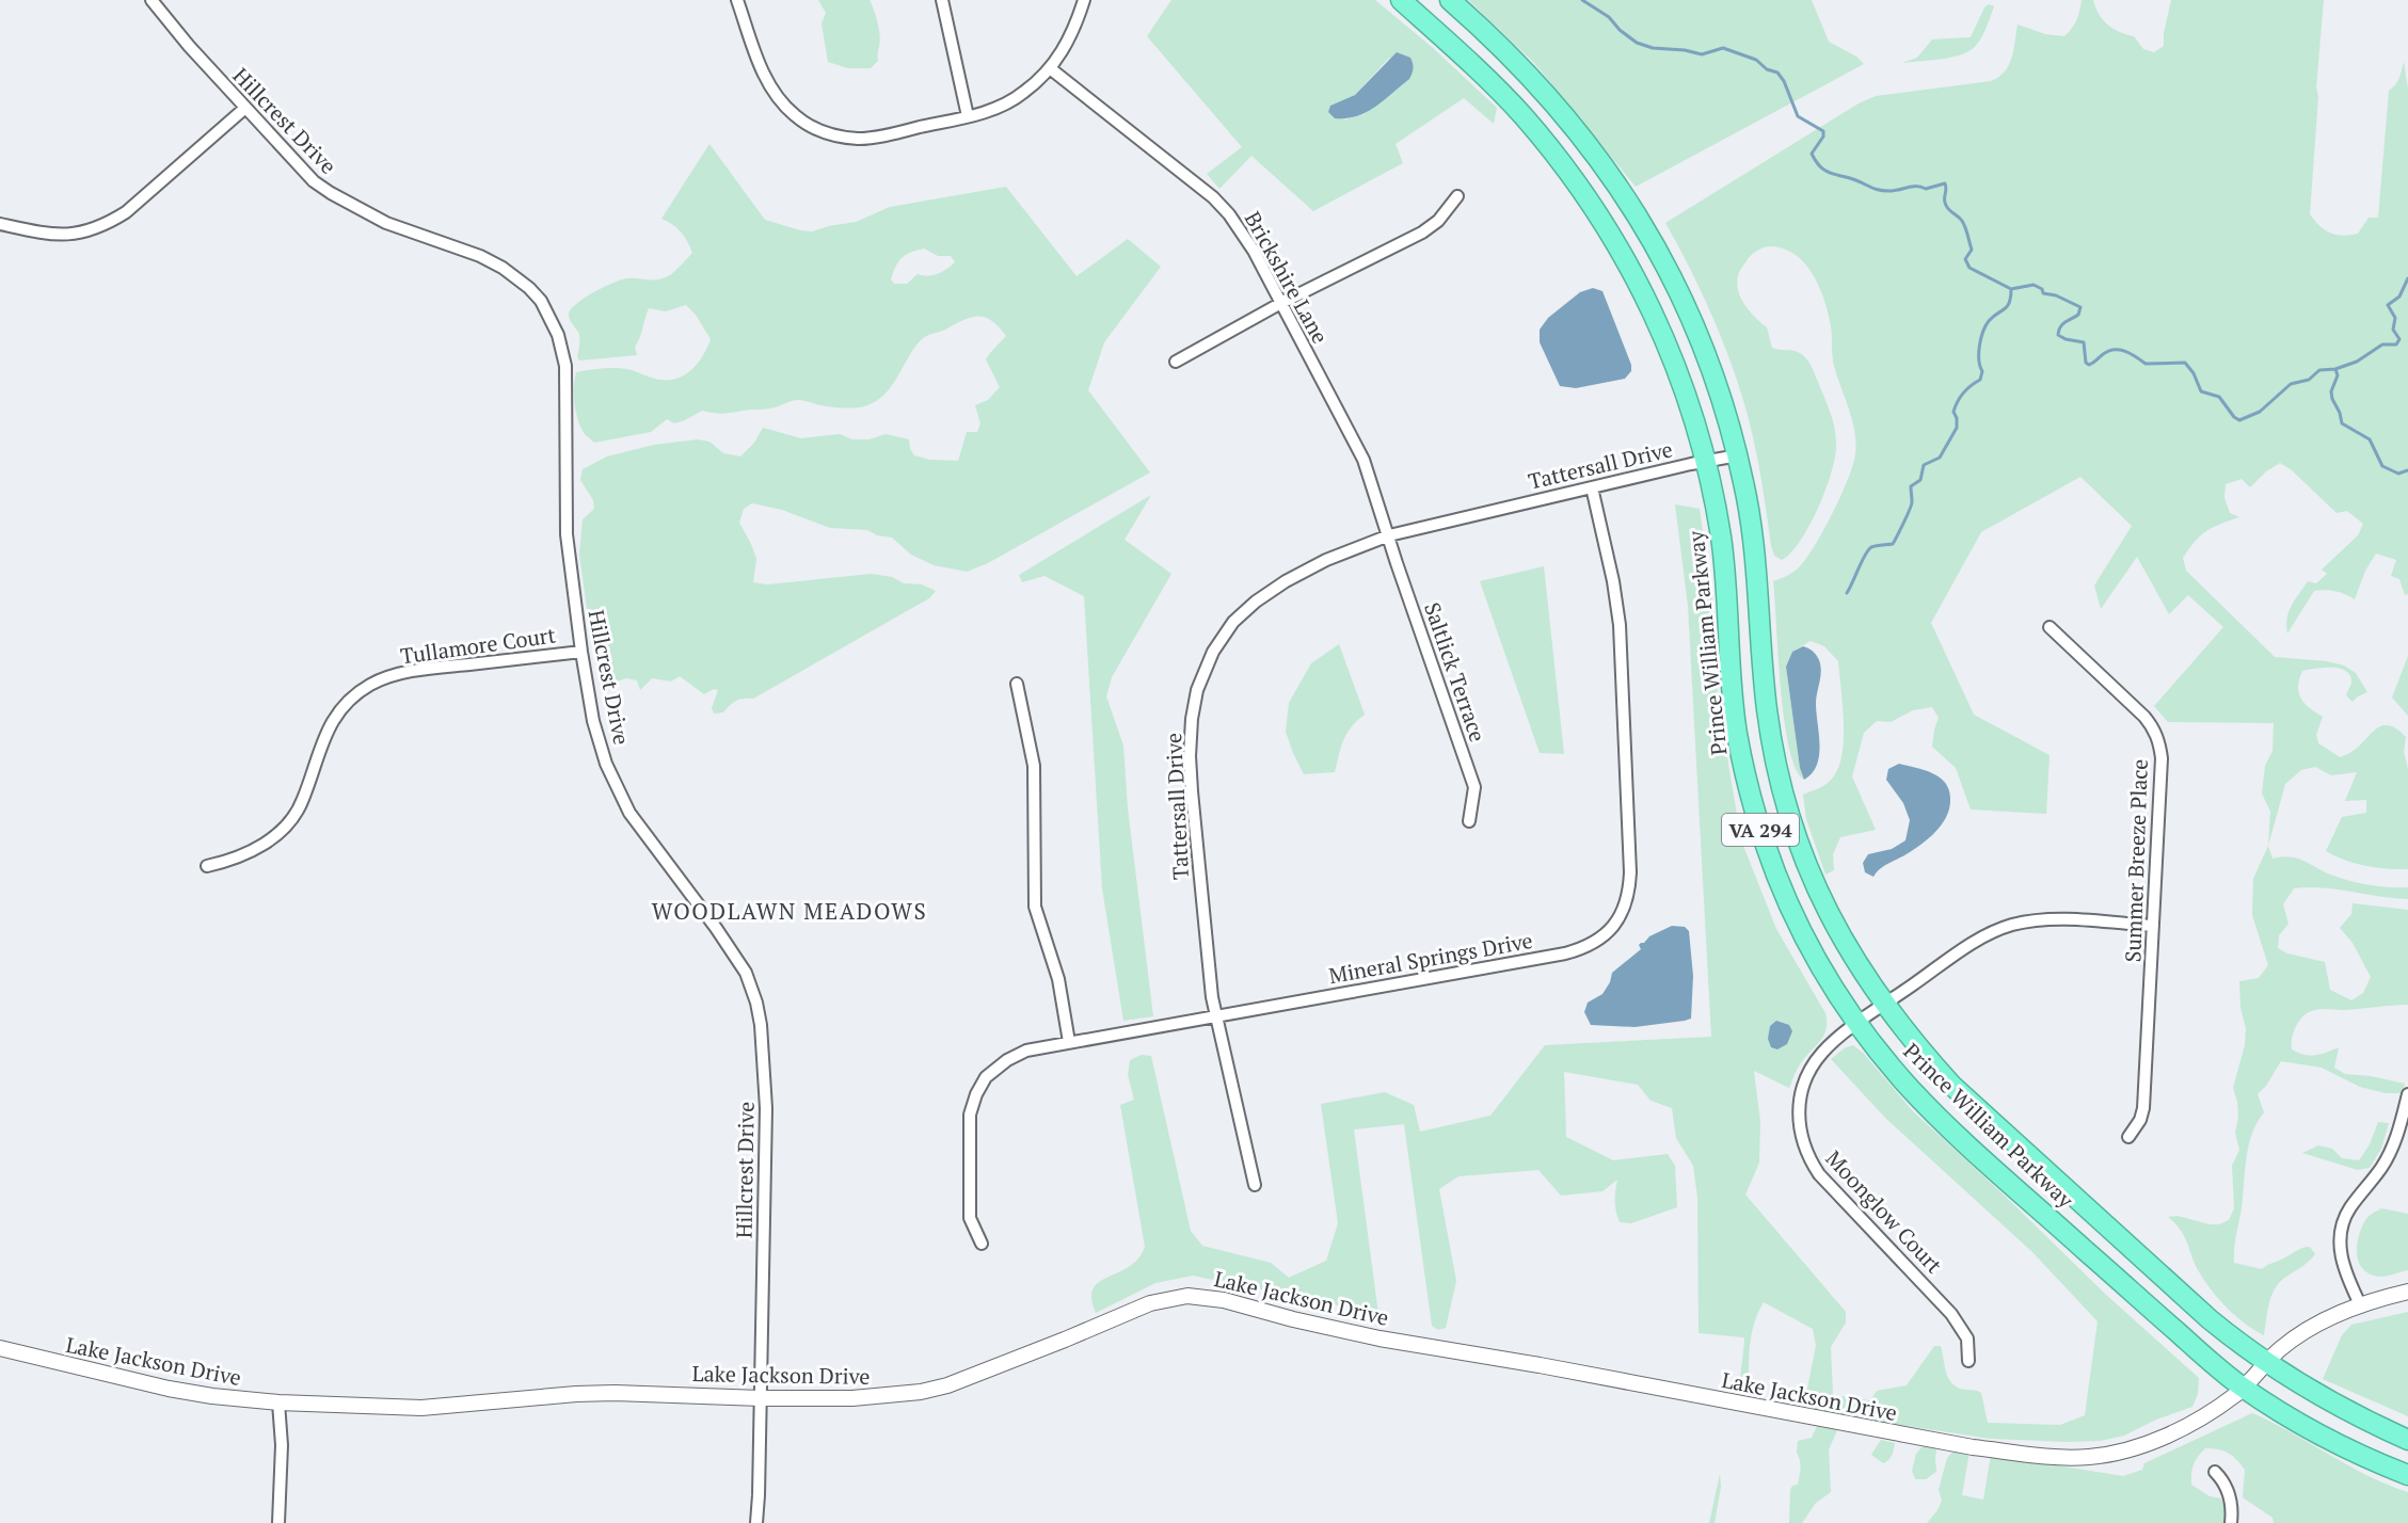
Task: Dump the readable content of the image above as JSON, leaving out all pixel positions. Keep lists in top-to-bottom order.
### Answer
{
  "streets": {
    "highway": ["Prince William Parkway", "VA 294"],
    "street": [
      "Hillcrest Drive",
      "Brickshire Lane",
      "Tattersall Drive",
      "Tullamore Court",
      "Saltlick Terrace",
      "Summer Breeze Place",
      "Mineral Springs Drive",
      "Moonglow Court",
      "Lake Jackson Drive"
    ]
  },
  "crossings": [
    ["Hillcrest Drive", "Tullamore Court"],
    ["Hillcrest Drive", "Lake Jackson Drive"],
    ["Brickshire Lane", "Tattersall Drive"],
    ["Brickshire Lane", "Saltlick Terrace"],
    ["Tattersall Drive", "Prince William Parkway"],
    ["Tattersall Drive", "Saltlick Terrace"],
    ["Tattersall Drive", "Mineral Springs Drive"],
    ["Prince William Parkway", "Moonglow Court"],
    ["Prince William Parkway", "Lake Jackson Drive"],
    ["Summer Breeze Place", "Moonglow Court"]
  ],
  "districts": ["WOODLAWN MEADOWS"]
}
